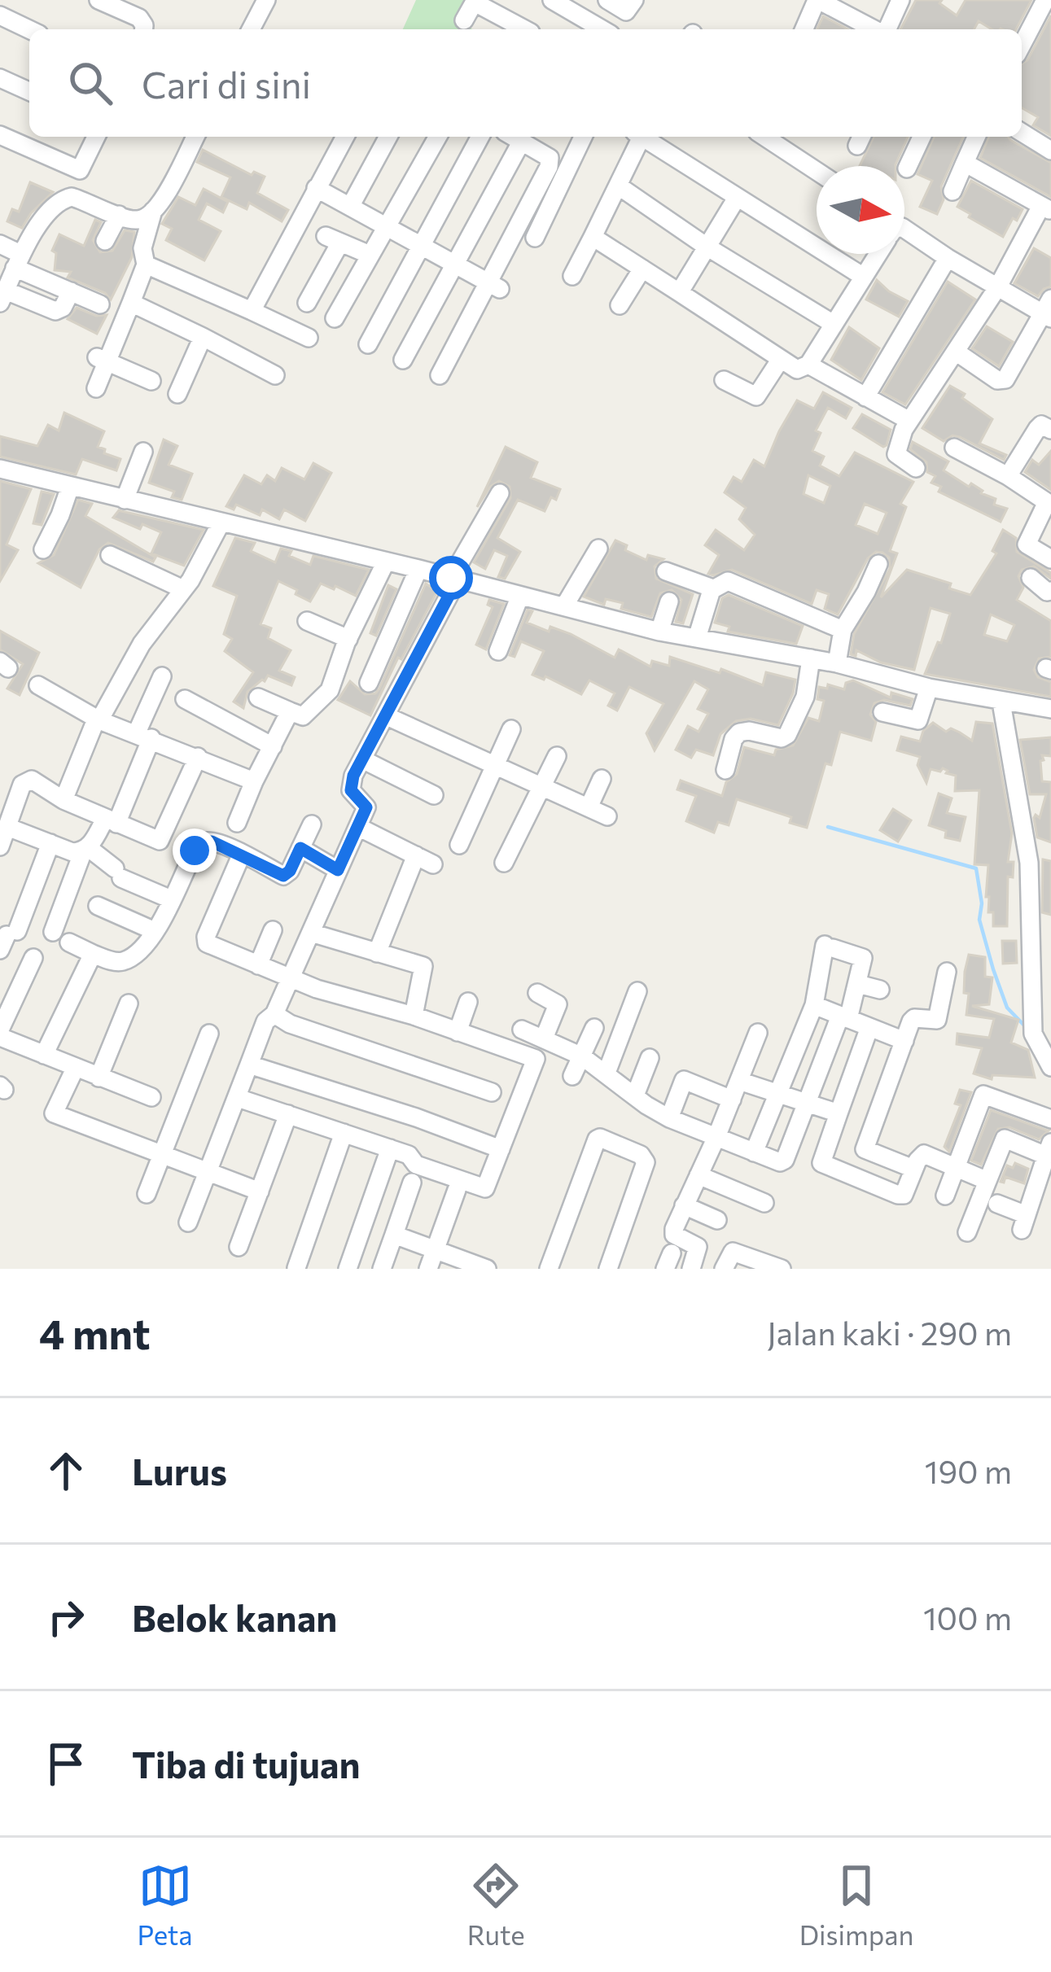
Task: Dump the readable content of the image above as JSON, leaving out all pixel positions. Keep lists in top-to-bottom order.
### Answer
{
  "north": "right",
  "page": {
    "search": "Cari di sini",
    "heading": ["4 mnt", "Jalan kaki · 290 m"],
    "list": [
      ["Lurus", "190 m"],
      ["Belok kanan", "100 m"],
      "Tiba di tujuan"
    ],
    "nav": ["Peta", "Rute", "Disimpan"]
  }
}
